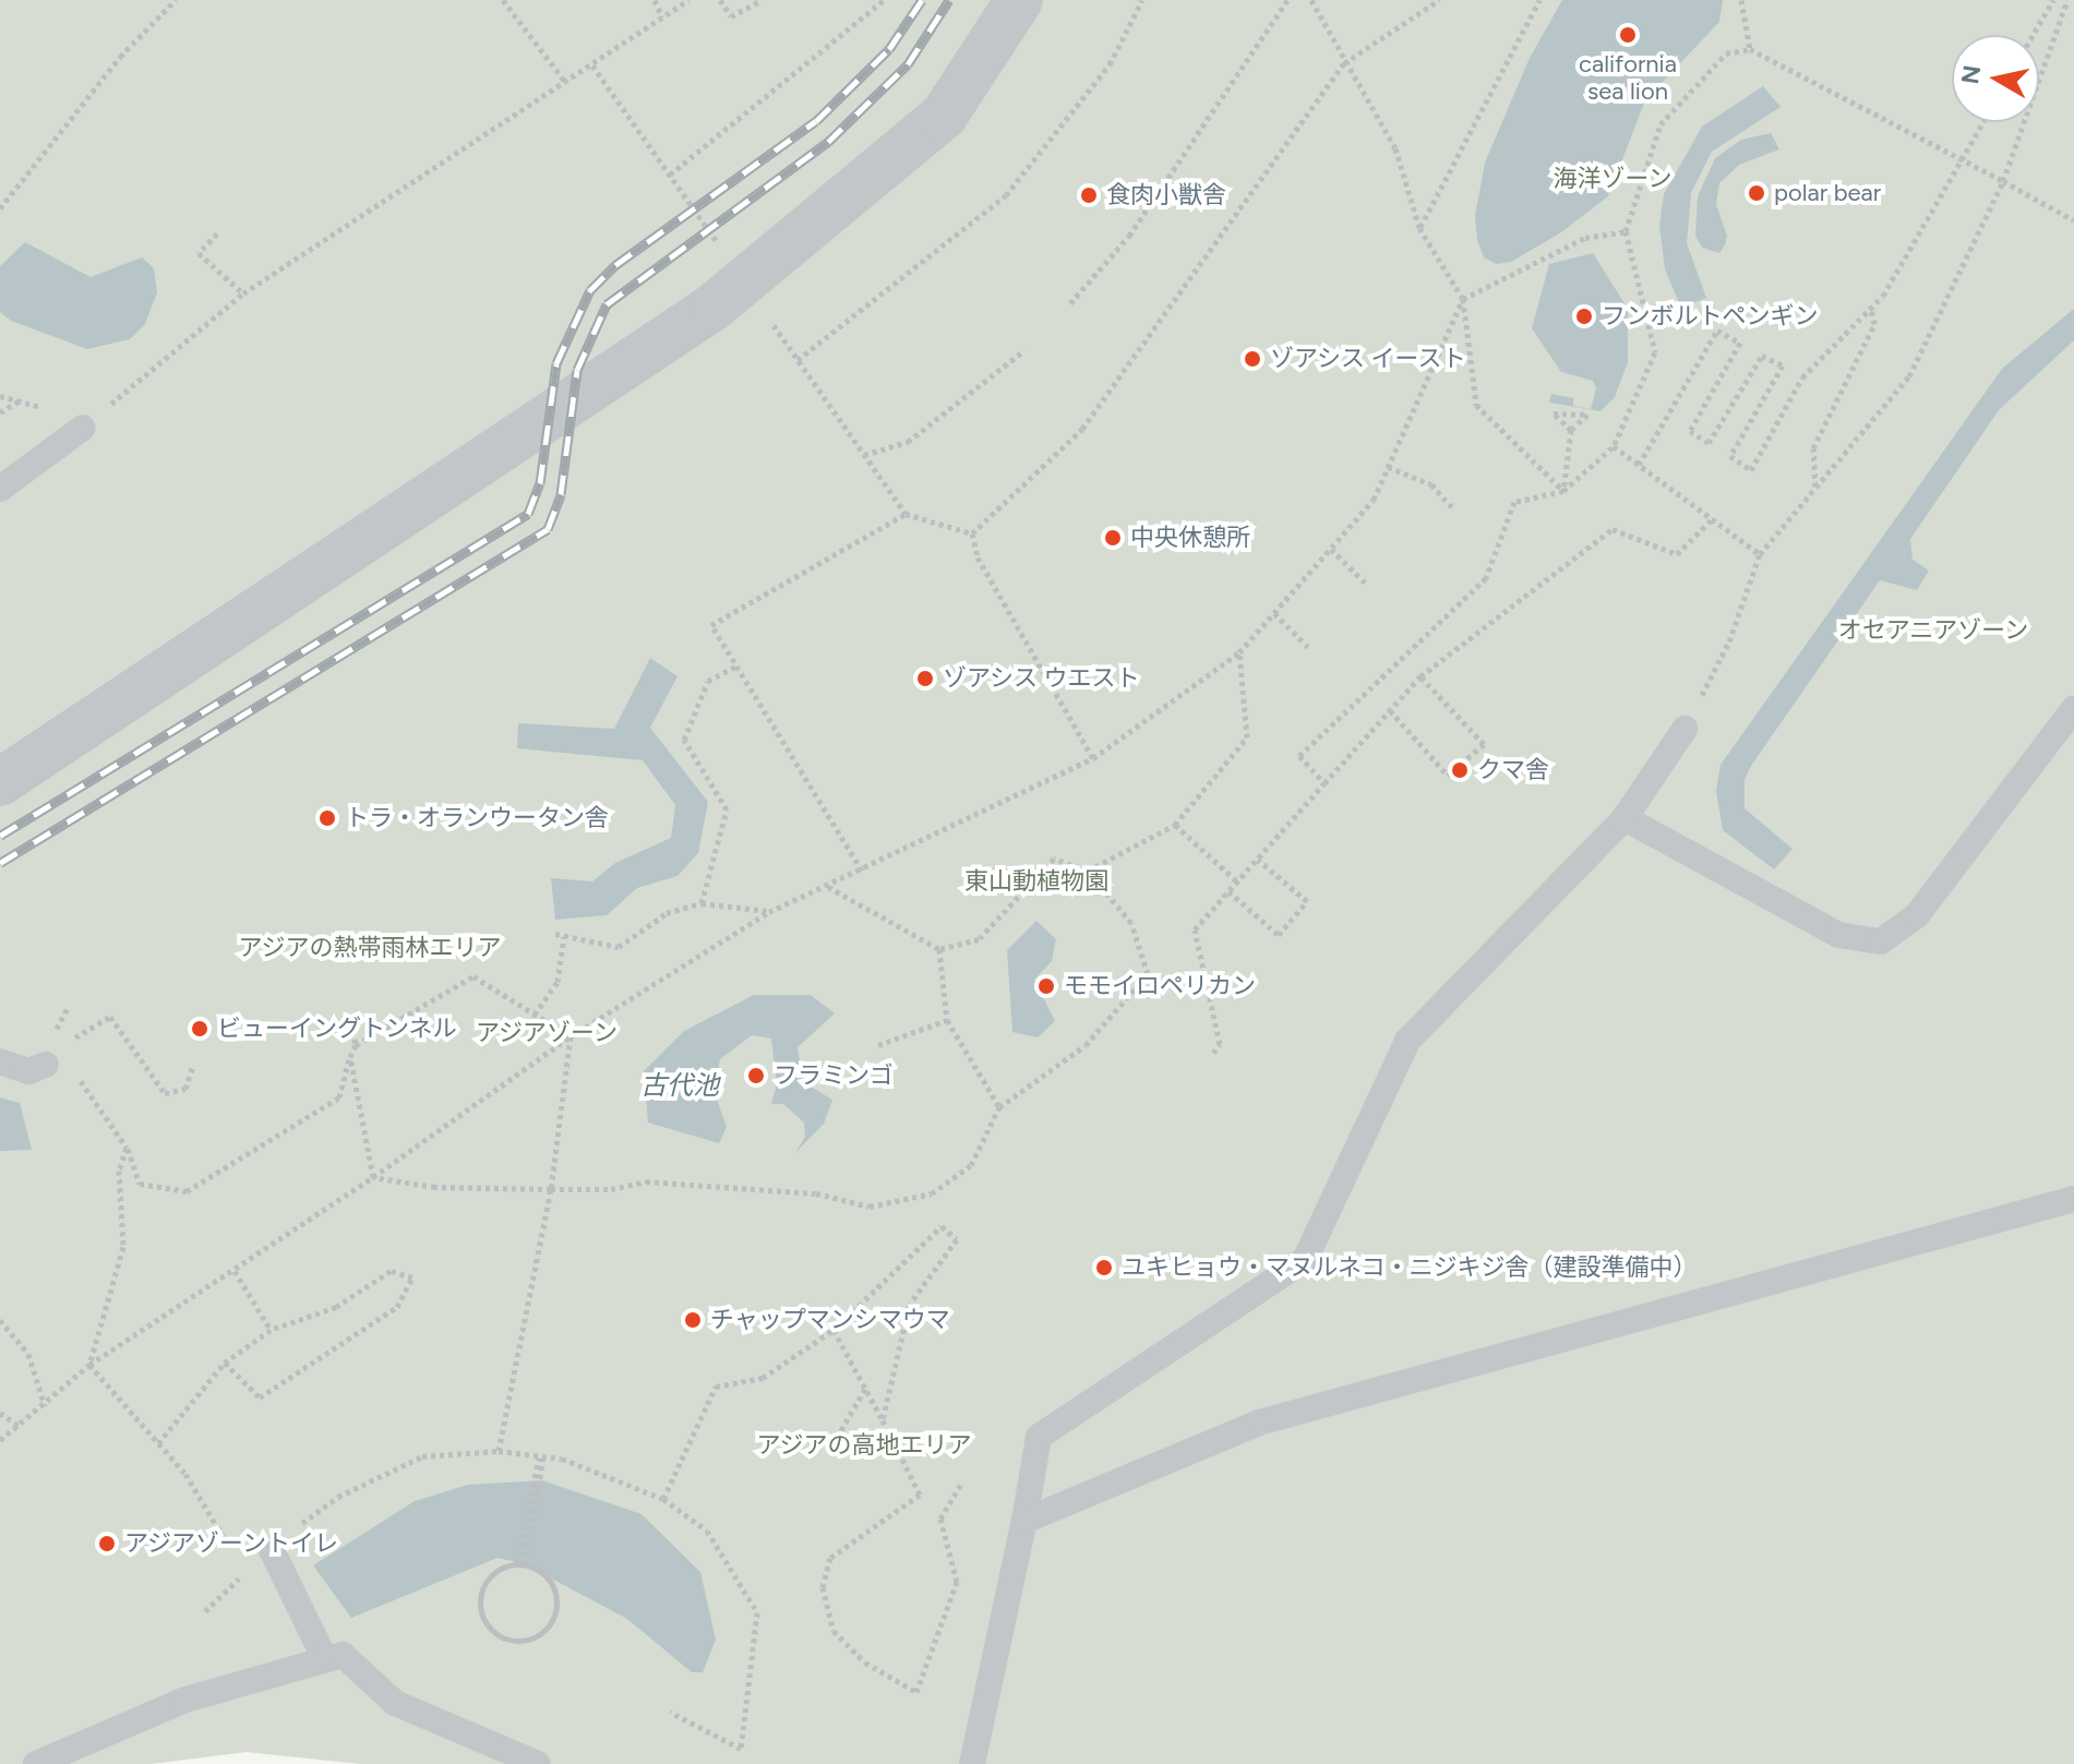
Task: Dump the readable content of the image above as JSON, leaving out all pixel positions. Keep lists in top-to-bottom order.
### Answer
{
  "water": ["古代池"],
  "parks": [
    "海洋ゾーン",
    "オセアニアゾーン",
    "東山動植物園",
    "アジアの熱帯雨林エリア",
    "アジアゾーン",
    "アジアの高地エリア"
  ],
  "places": [
    "california sea lion",
    "polar bear",
    "食肉小獣舎",
    "フンボルトペンギン",
    "ゾアシス イースト",
    "中央休憩所",
    "ゾアシス ウエスト",
    "クマ舎",
    "トラ・オランウータン舎",
    "モモイロペリカン",
    "ビューイングトンネル",
    "フラミンゴ",
    "ユキヒョウ・マヌルネコ・ニジキジ舎（建設準備中）",
    "チャップマンシマウマ",
    "アジアゾーントイレ"
  ],
  "north": "left"
}
